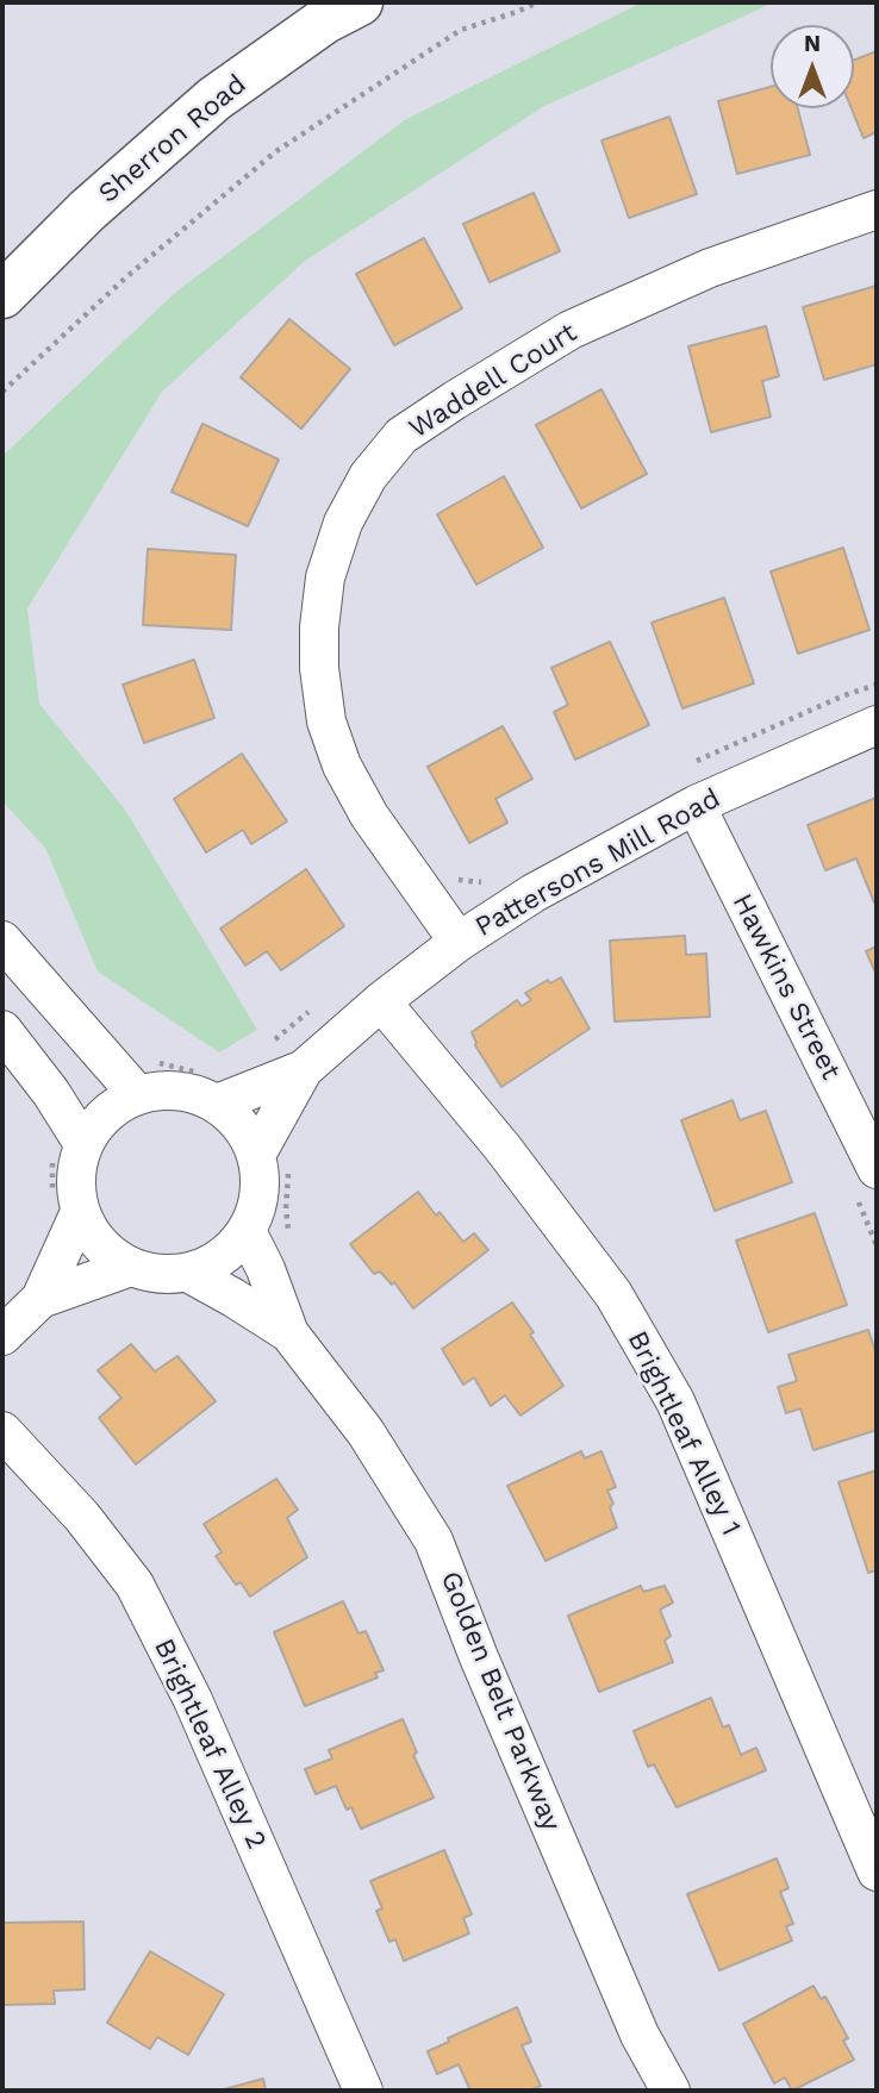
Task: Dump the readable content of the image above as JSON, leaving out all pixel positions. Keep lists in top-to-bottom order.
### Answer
{
  "streets": {
    "main road": ["Sherron Road"],
    "street": [
      "Waddell Court",
      "Pattersons Mill Road",
      "Hawkins Street",
      "Brightleaf Alley 1",
      "Golden Belt Parkway",
      "Brightleaf Alley 2"
    ]
  },
  "crossings": [
    ["Waddell Court", "Pattersons Mill Road"],
    ["Pattersons Mill Road", "Hawkins Street"],
    ["Pattersons Mill Road", "Brightleaf Alley 1"],
    ["Pattersons Mill Road", "Golden Belt Parkway"]
  ],
  "north": "top"
}
